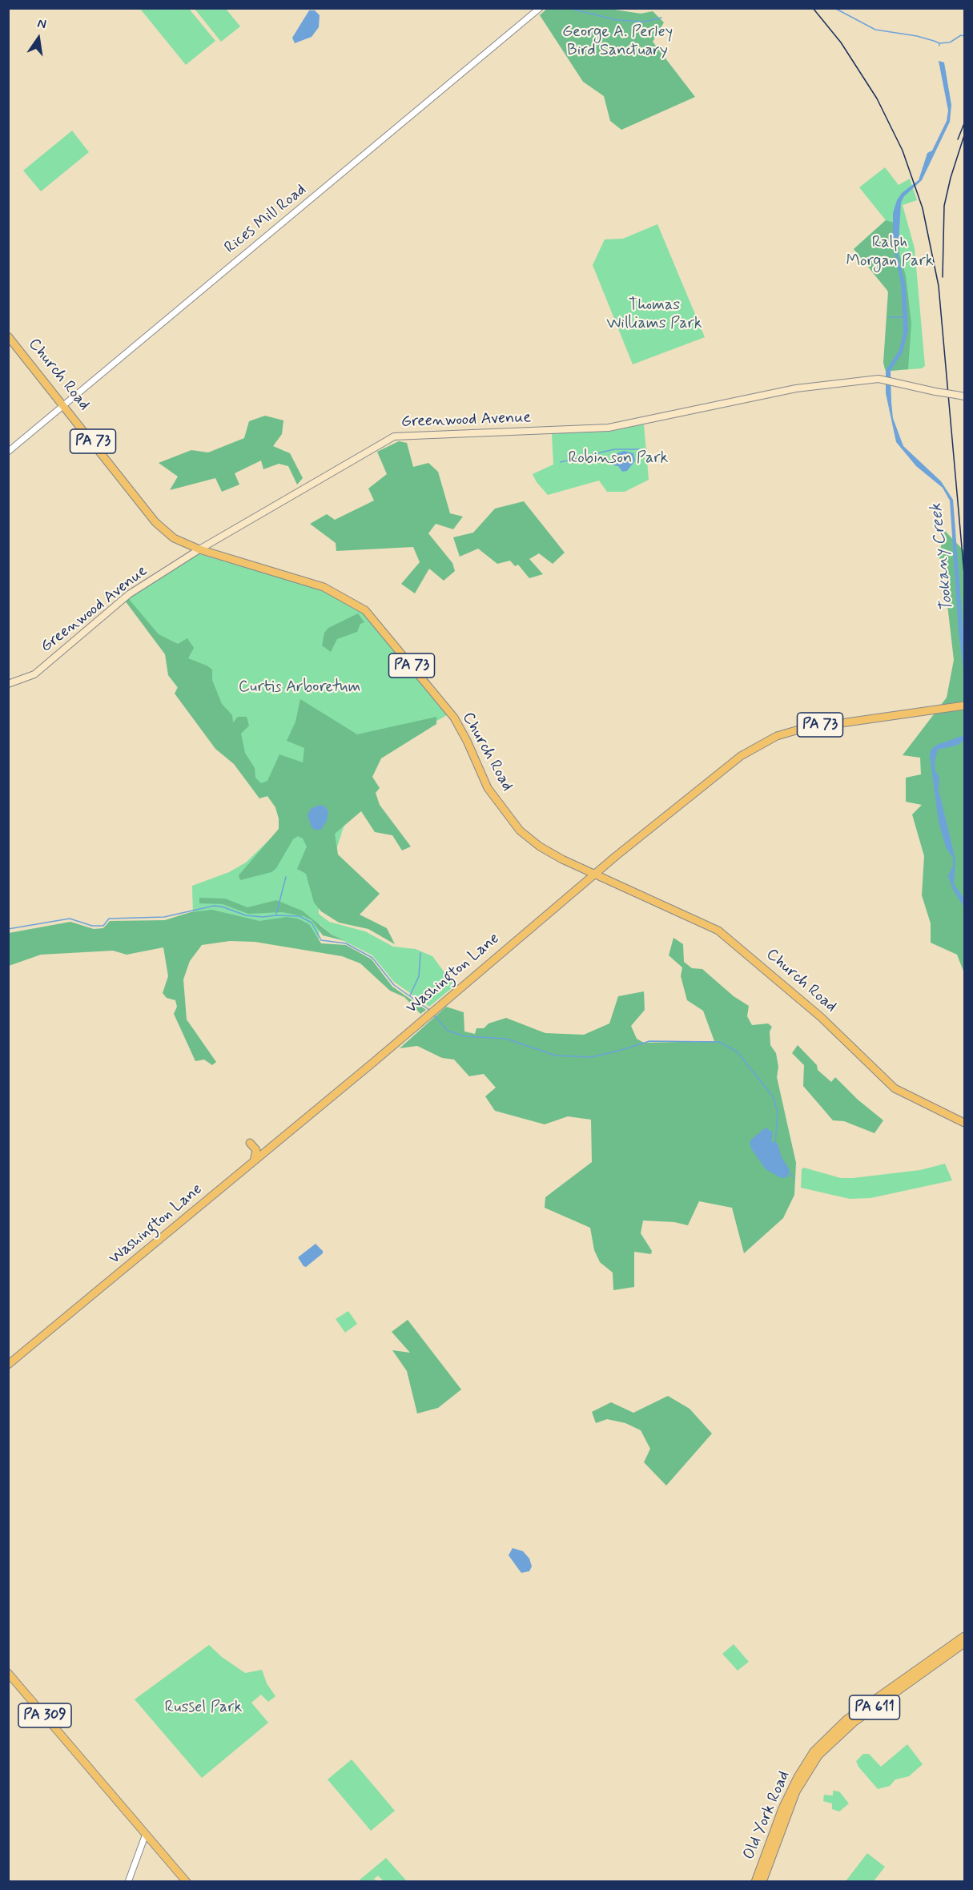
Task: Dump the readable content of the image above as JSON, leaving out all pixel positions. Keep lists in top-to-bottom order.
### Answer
{
  "streets": {
    "main road": [
      "Church Road",
      "Greenwood Avenue",
      "PA 73",
      "Washington Lane",
      "PA 611",
      "PA 309",
      "Old York Road"
    ],
    "street": ["Rices Mill Road"]
  },
  "crossings": [
    ["Rices Mill Road", "Church Road"],
    ["Church Road", "Greenwood Avenue"],
    ["Church Road", "Washington Lane"]
  ],
  "water": ["Tookany Creek"],
  "parks": [
    "George A. Perley Bird Sanctuary",
    "Ralph Morgan Park",
    "Thomas Williams Park",
    "Robinson Park",
    "Curtis Arboretum",
    "Russel Park"
  ],
  "north": "top"
}
